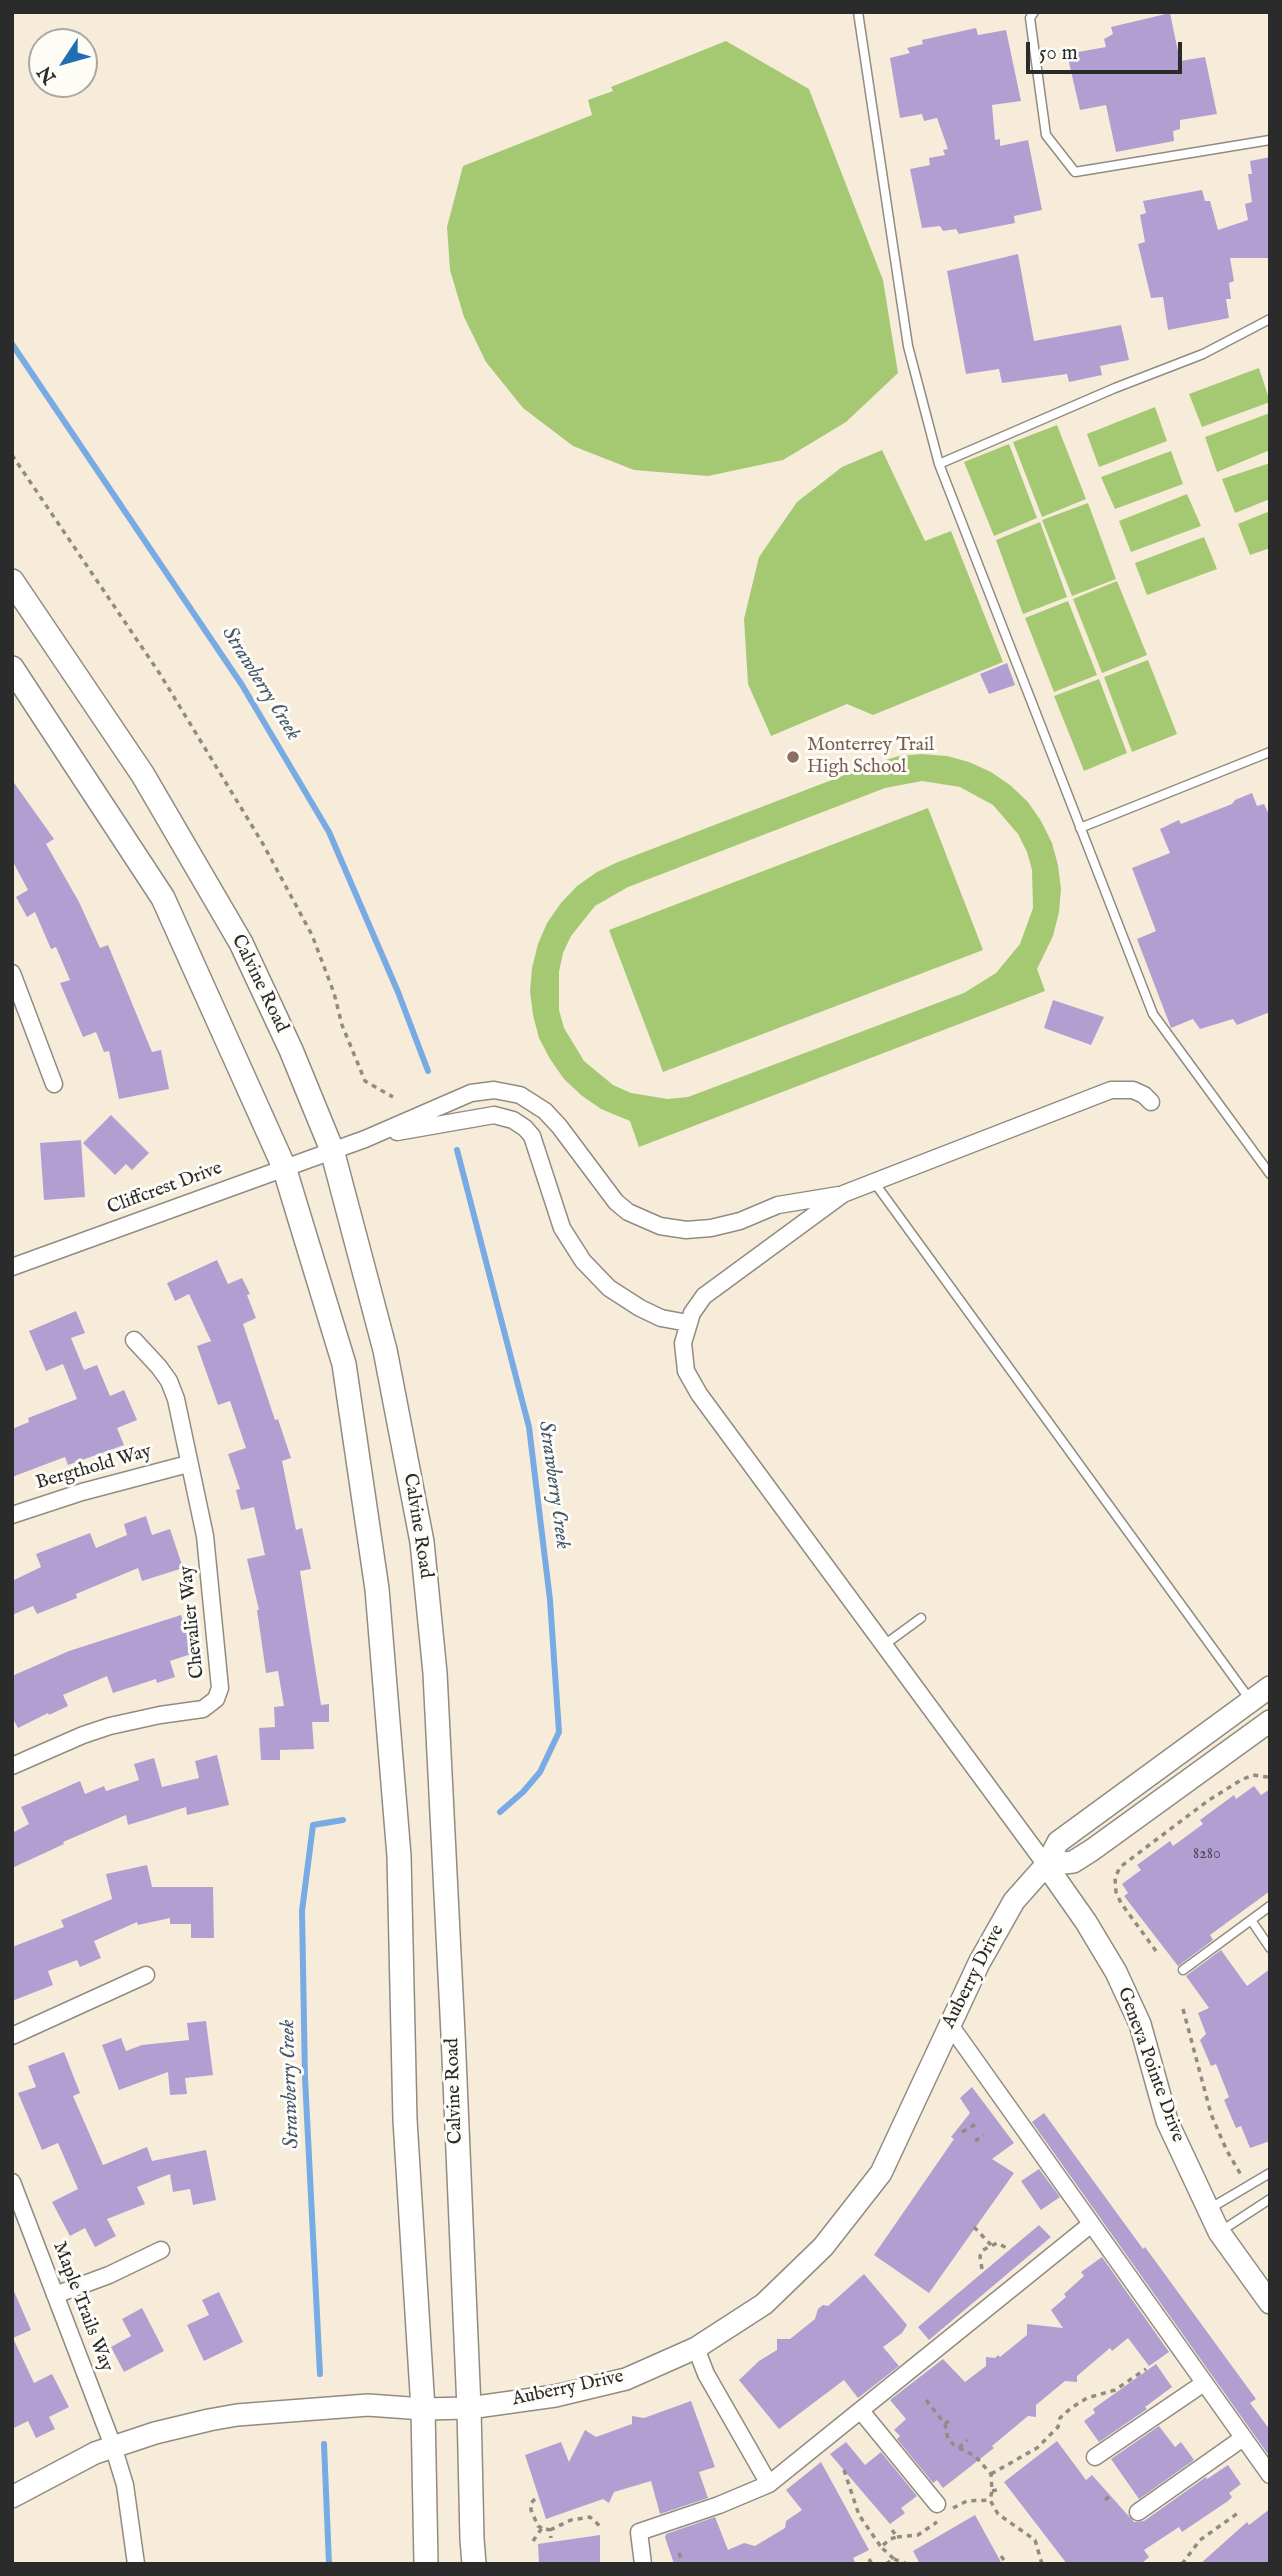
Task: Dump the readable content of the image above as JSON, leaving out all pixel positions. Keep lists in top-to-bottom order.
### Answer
{
  "streets": {
    "main road": ["Calvine Road"],
    "street": [
      "Cliffcrest Drive",
      "Bergthold Way",
      "Chevalier Way",
      "Auberry Drive",
      "Geneva Pointe Drive",
      "Maple Trails Way"
    ]
  },
  "crossings": [
    ["Calvine Road", "Cliffcrest Drive"],
    ["Calvine Road", "Auberry Drive"],
    ["Bergthold Way", "Chevalier Way"],
    ["Auberry Drive", "Geneva Pointe Drive"],
    ["Auberry Drive", "Maple Trails Way"]
  ],
  "water": ["Strawberry Creek"],
  "places": ["Monterrey Trail High School"],
  "house_numbers": ["8280"],
  "scale_bar": "50 m",
  "north": "bottom left"
}
